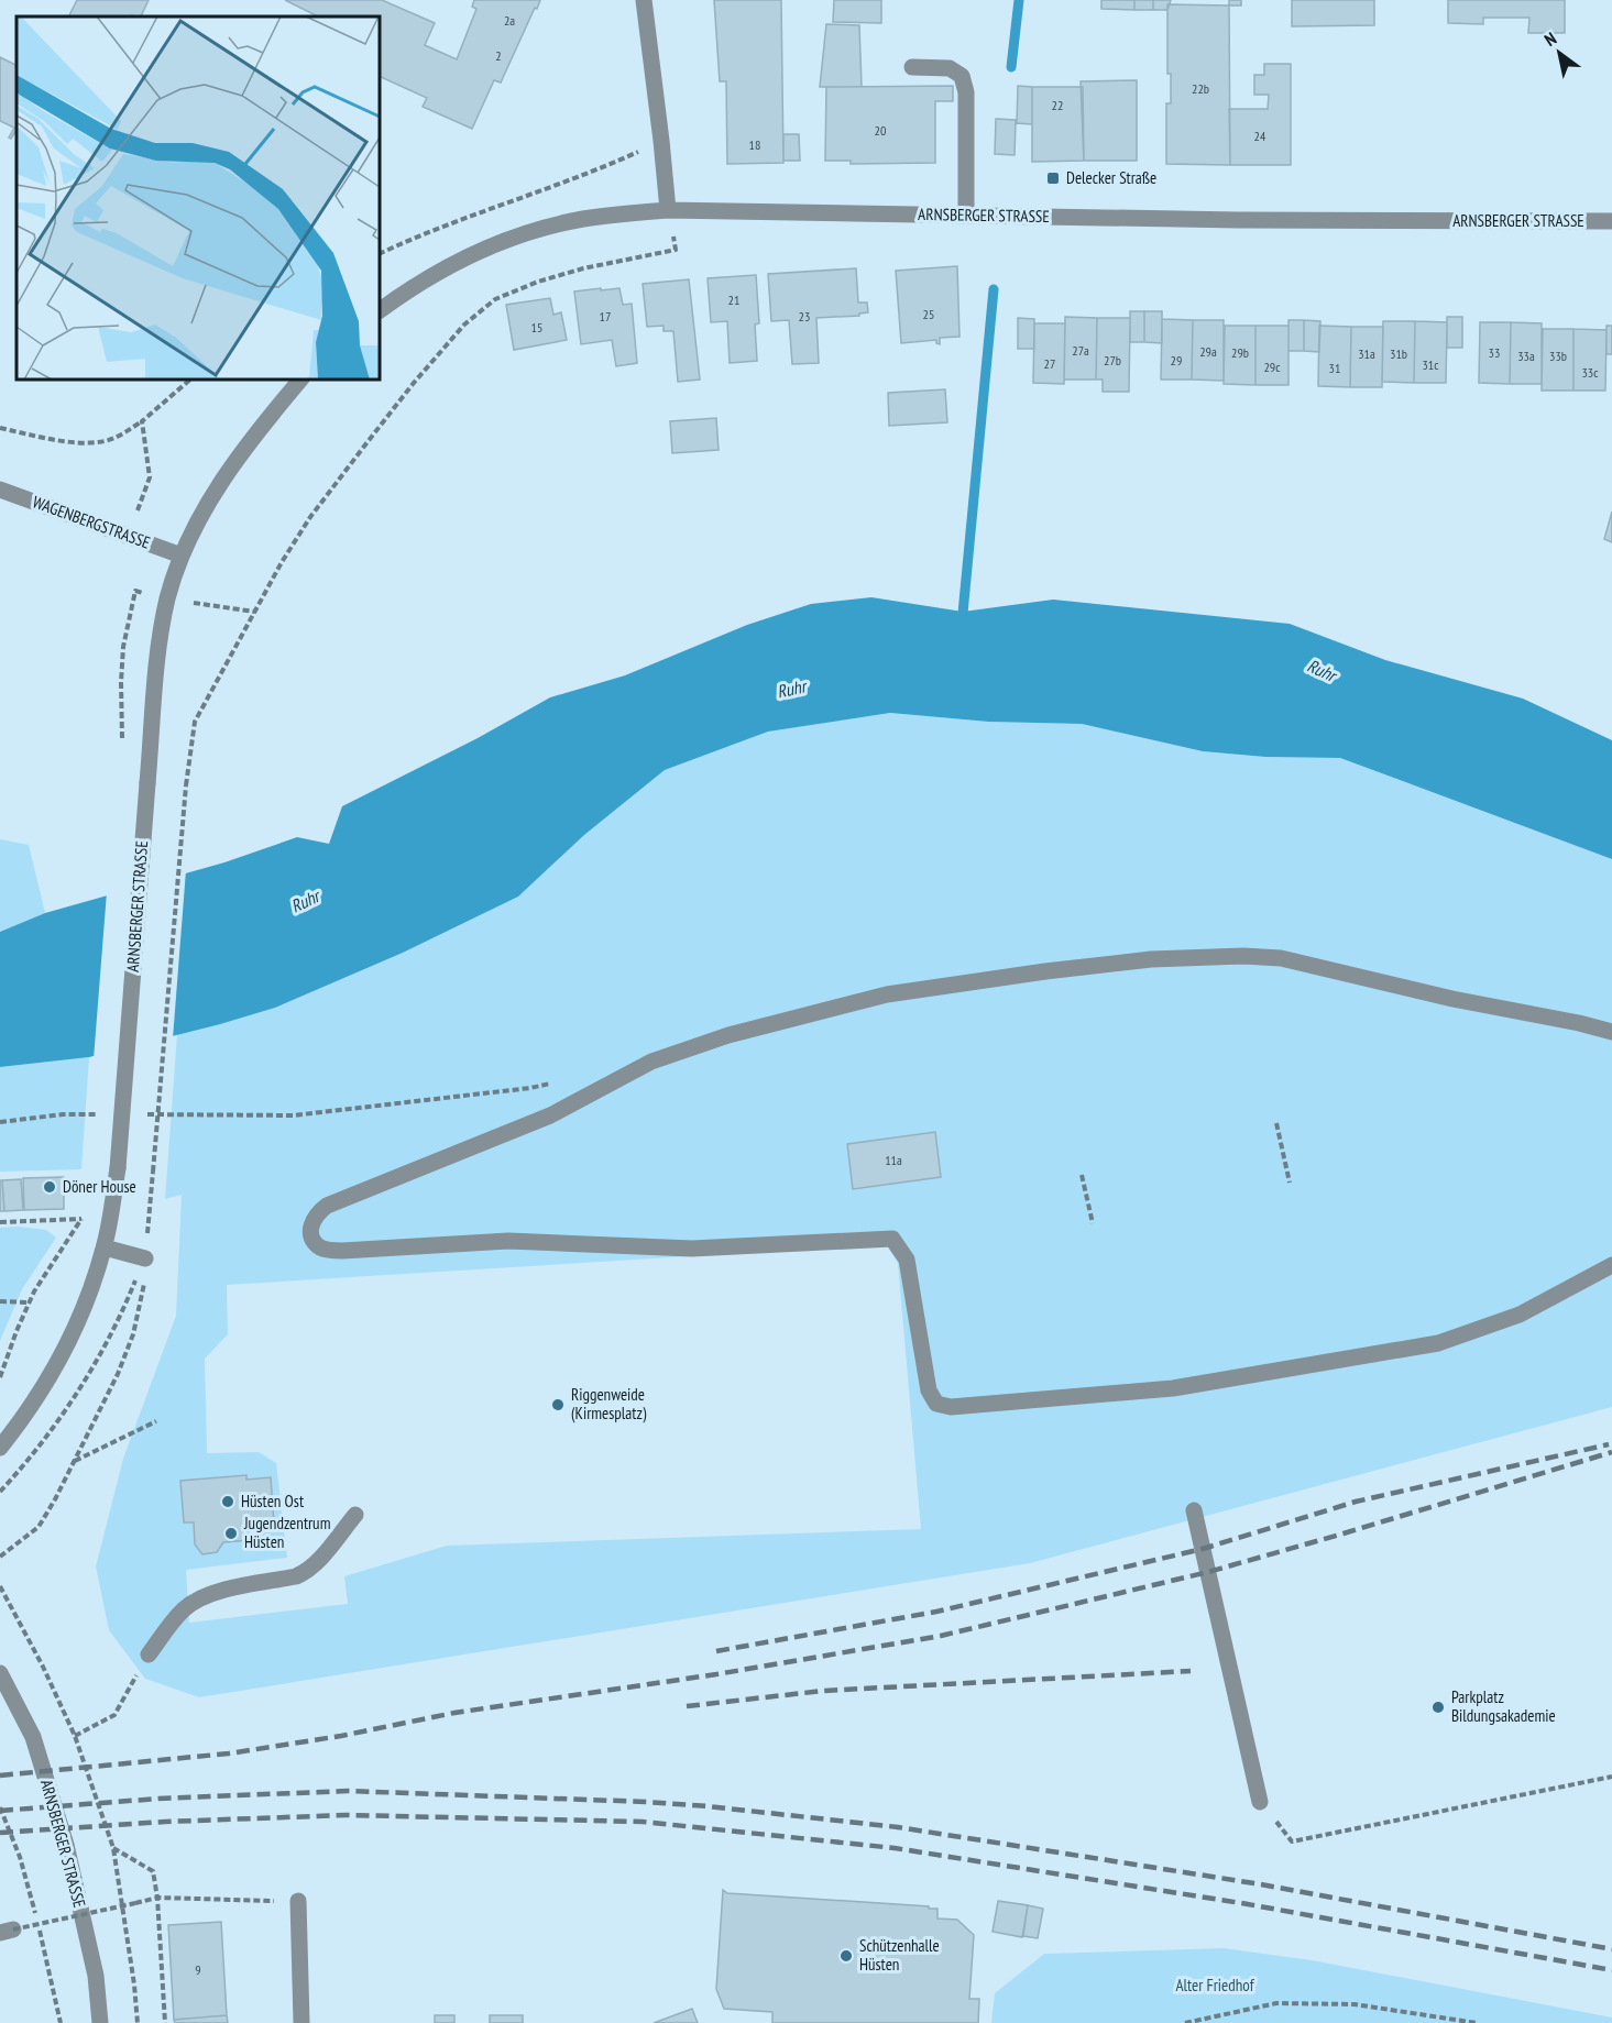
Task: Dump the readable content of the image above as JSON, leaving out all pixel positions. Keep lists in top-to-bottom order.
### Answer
{
  "streets": {
    "street": ["ARNSBERGER STRASSE", "WAGENBERGSTRASSE"]
  },
  "crossings": [
    ["ARNSBERGER STRASSE", "WAGENBERGSTRASSE"]
  ],
  "water": ["Ruhr"],
  "parks": ["Alter Friedhof"],
  "places": {
    "transit": ["Delecker Straße"],
    "other": [
      "Döner House",
      "Riggenweide (Kirmesplatz)",
      "Hüsten Ost",
      "Jugendzentrum Hüsten",
      "Parkplatz Bildungsakademie",
      "Schützenhalle Hüsten"
    ]
  },
  "house_numbers": [
    "2a",
    "2",
    "22b",
    "22",
    "20",
    "24",
    "18",
    "21",
    "25",
    "17",
    "23",
    "15",
    "27a",
    "29a",
    "29b",
    "33",
    "31a",
    "31b",
    "33a",
    "33b",
    "27b",
    "29",
    "27",
    "31c",
    "29c",
    "31",
    "33c",
    "11a",
    "9"
  ],
  "north": "top left"
}
